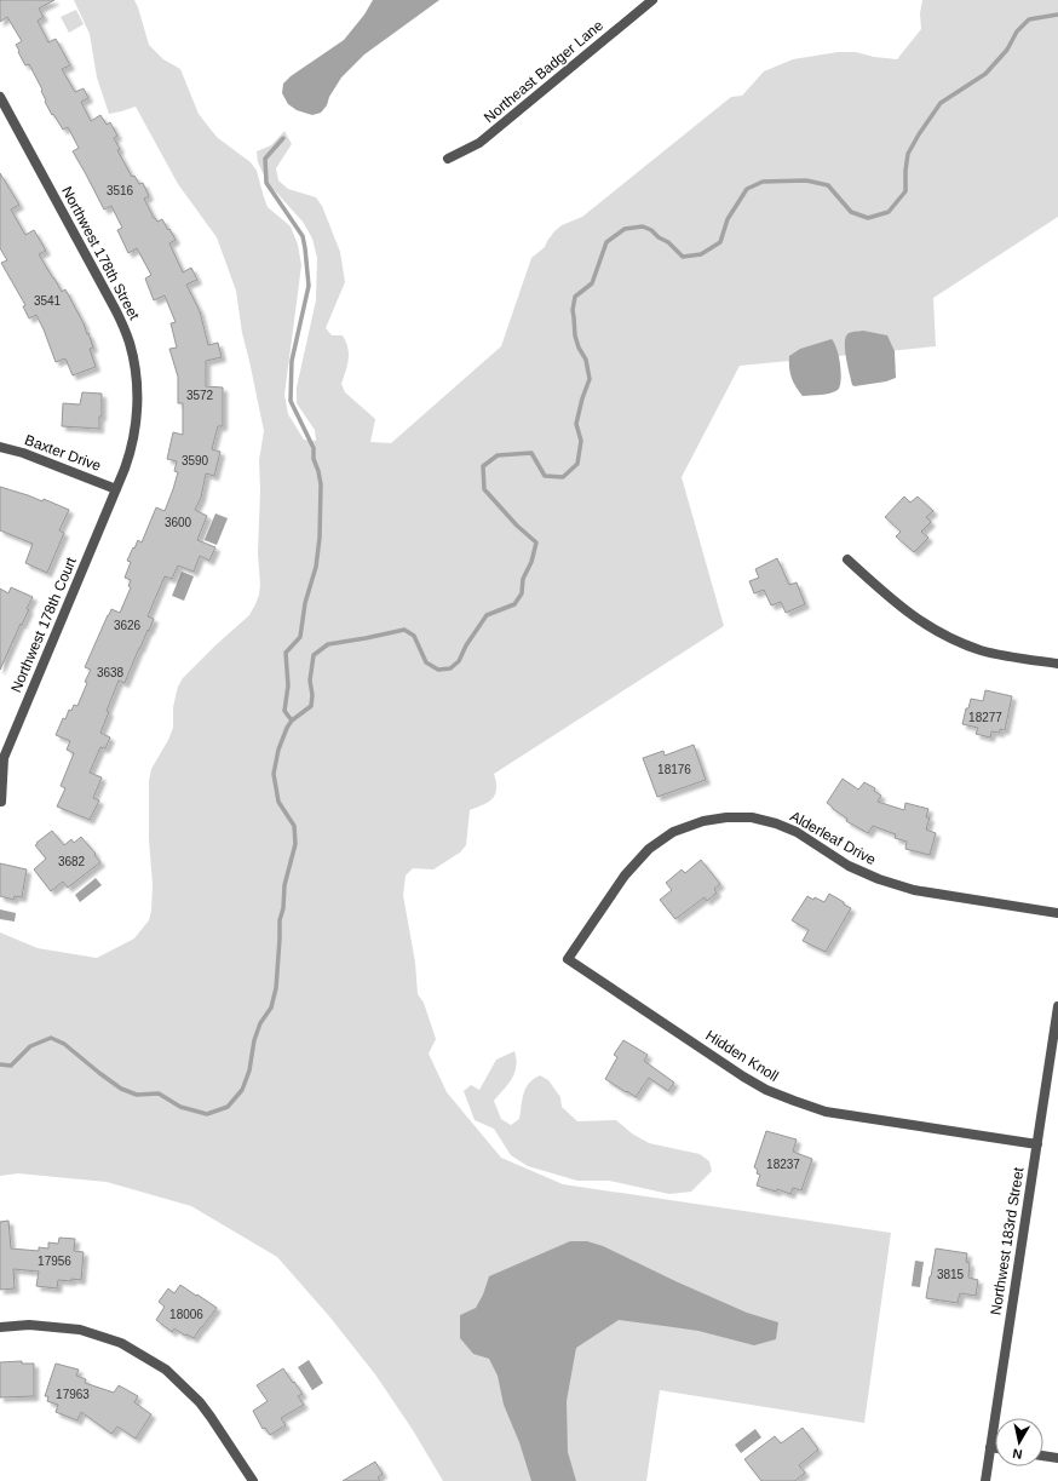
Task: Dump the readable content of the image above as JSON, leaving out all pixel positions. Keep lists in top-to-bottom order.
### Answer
{
  "streets": {
    "street": [
      "Northeast Badger Lane",
      "Northwest 178th Street",
      "Baxter Drive",
      "Northwest 178th Court",
      "Alderleaf Drive",
      "Hidden Knoll",
      "Northwest 183rd Street"
    ]
  },
  "crossings": [
    ["Northwest 178th Street", "Baxter Drive"],
    ["Northwest 178th Street", "Northwest 178th Court"],
    ["Baxter Drive", "Northwest 178th Court"],
    ["Alderleaf Drive", "Hidden Knoll"],
    ["Hidden Knoll", "Northwest 183rd Street"]
  ],
  "house_numbers": [
    "3516",
    "3541",
    "3572",
    "3590",
    "3600",
    "3626",
    "3638",
    "18277",
    "18176",
    "3682",
    "18237",
    "17956",
    "3815",
    "18006",
    "17963"
  ],
  "north": "bottom"
}
